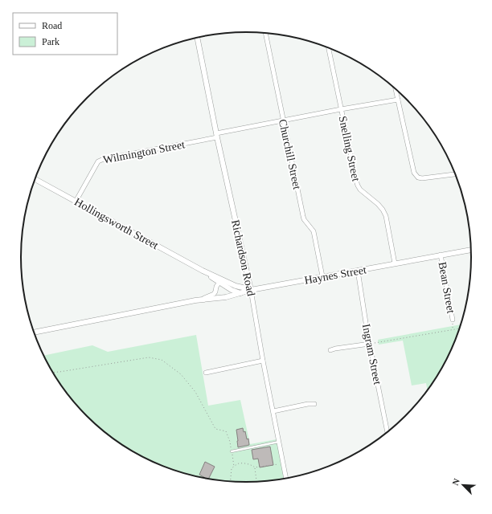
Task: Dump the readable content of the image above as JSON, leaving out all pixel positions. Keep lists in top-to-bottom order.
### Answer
{
  "streets": {
    "street": [
      "Snelling Street",
      "Wilmington Street",
      "Churchill Street",
      "Hollingsworth Street",
      "Richardson Road",
      "Haynes Street",
      "Bean Street",
      "Ingram Street"
    ]
  },
  "crossings": [
    ["Snelling Street", "Wilmington Street"],
    ["Snelling Street", "Haynes Street"],
    ["Wilmington Street", "Churchill Street"],
    ["Wilmington Street", "Hollingsworth Street"],
    ["Wilmington Street", "Richardson Road"],
    ["Churchill Street", "Haynes Street"],
    ["Hollingsworth Street", "Richardson Road"],
    ["Hollingsworth Street", "Haynes Street"],
    ["Richardson Road", "Haynes Street"],
    ["Haynes Street", "Bean Street"],
    ["Haynes Street", "Ingram Street"]
  ],
  "legend": ["Road", "Park"],
  "north": "top left"
}
